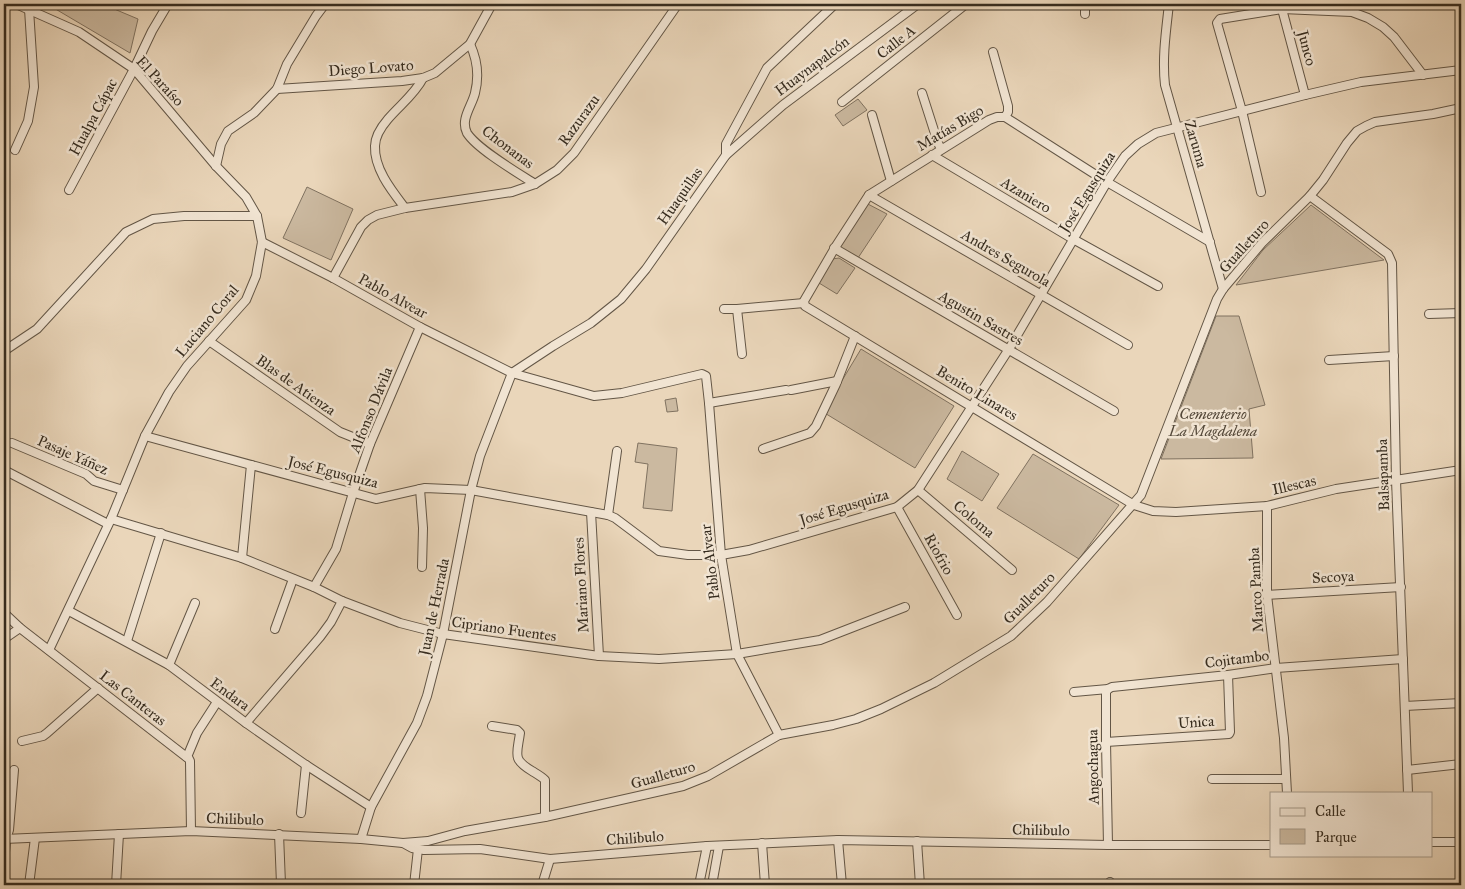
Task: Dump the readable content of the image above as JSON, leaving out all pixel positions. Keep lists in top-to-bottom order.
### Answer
{
  "streets": {
    "street": [
      "Calle A",
      "Junco",
      "Huaynapalcón",
      "Diego Lovato",
      "El Paraíso",
      "Hualpa Cápac",
      "Razurazu",
      "Matías Bigo",
      "Zaruma",
      "Chonanas",
      "José Egusquiza",
      "Azaniero",
      "Huaquillas",
      "Gualleturo",
      "Andres Segurola",
      "Pablo Alvear",
      "Agustin Sastres",
      "Luciano Coral",
      "Blas de Atienza",
      "Benito Linares",
      "Alfonso Dávila",
      "Pasaje Yáñez",
      "Balsapamba",
      "Illescas",
      "Coloma",
      "Riofrio",
      "Secoya",
      "Mariano Flores",
      "Marco Pamba",
      "Juan de Herrada",
      "Cipriano Fuentes",
      "Cojitambo",
      "Endara",
      "Las Canteras",
      "Unica",
      "Angochagua",
      "Chilibulo"
    ]
  },
  "crossings": [
    ["Junco", "José Egusquiza"],
    ["Huaynapalcón", "Huaquillas"],
    ["Diego Lovato", "Chonanas"],
    ["El Paraíso", "Hualpa Cápac"],
    ["El Paraíso", "Luciano Coral"],
    ["Razurazu", "Chonanas"],
    ["Razurazu", "Pablo Alvear"],
    ["Matías Bigo", "Zaruma"],
    ["Matías Bigo", "José Egusquiza"],
    ["Matías Bigo", "Azaniero"],
    ["Matías Bigo", "Andres Segurola"],
    ["Matías Bigo", "Agustin Sastres"],
    ["Matías Bigo", "Benito Linares"],
    ["Zaruma", "José Egusquiza"],
    ["Zaruma", "Gualleturo"],
    ["José Egusquiza", "Azaniero"],
    ["José Egusquiza", "Andres Segurola"],
    ["José Egusquiza", "Pablo Alvear"],
    ["José Egusquiza", "Agustin Sastres"],
    ["José Egusquiza", "Luciano Coral"],
    ["José Egusquiza", "Benito Linares"],
    ["José Egusquiza", "Alfonso Dávila"],
    ["José Egusquiza", "Coloma"],
    ["José Egusquiza", "Riofrio"],
    ["José Egusquiza", "Mariano Flores"],
    ["José Egusquiza", "Juan de Herrada"],
    ["Huaquillas", "Pablo Alvear"],
    ["Huaquillas", "Juan de Herrada"],
    ["Gualleturo", "Pablo Alvear"],
    ["Gualleturo", "Benito Linares"],
    ["Gualleturo", "Balsapamba"],
    ["Gualleturo", "Illescas"],
    ["Gualleturo", "Chilibulo"],
    ["Pablo Alvear", "Luciano Coral"],
    ["Pablo Alvear", "Alfonso Dávila"],
    ["Pablo Alvear", "Juan de Herrada"],
    ["Pablo Alvear", "Cipriano Fuentes"],
    ["Luciano Coral", "Blas de Atienza"],
    ["Luciano Coral", "Pasaje Yáñez"],
    ["Luciano Coral", "Cipriano Fuentes"],
    ["Luciano Coral", "Endara"],
    ["Luciano Coral", "Las Canteras"],
    ["Blas de Atienza", "Alfonso Dávila"],
    ["Benito Linares", "Illescas"],
    ["Alfonso Dávila", "Cipriano Fuentes"],
    ["Balsapamba", "Illescas"],
    ["Balsapamba", "Secoya"],
    ["Balsapamba", "Cojitambo"],
    ["Illescas", "Marco Pamba"],
    ["Secoya", "Marco Pamba"],
    ["Mariano Flores", "Cipriano Fuentes"],
    ["Marco Pamba", "Cojitambo"],
    ["Juan de Herrada", "Cipriano Fuentes"],
    ["Juan de Herrada", "Endara"],
    ["Juan de Herrada", "Chilibulo"],
    ["Cojitambo", "Unica"],
    ["Cojitambo", "Angochagua"],
    ["Unica", "Angochagua"],
    ["Angochagua", "Chilibulo"]
  ],
  "parks": ["Cementerio La Magdalena"],
  "legend": ["Calle", "Parque"]
}
